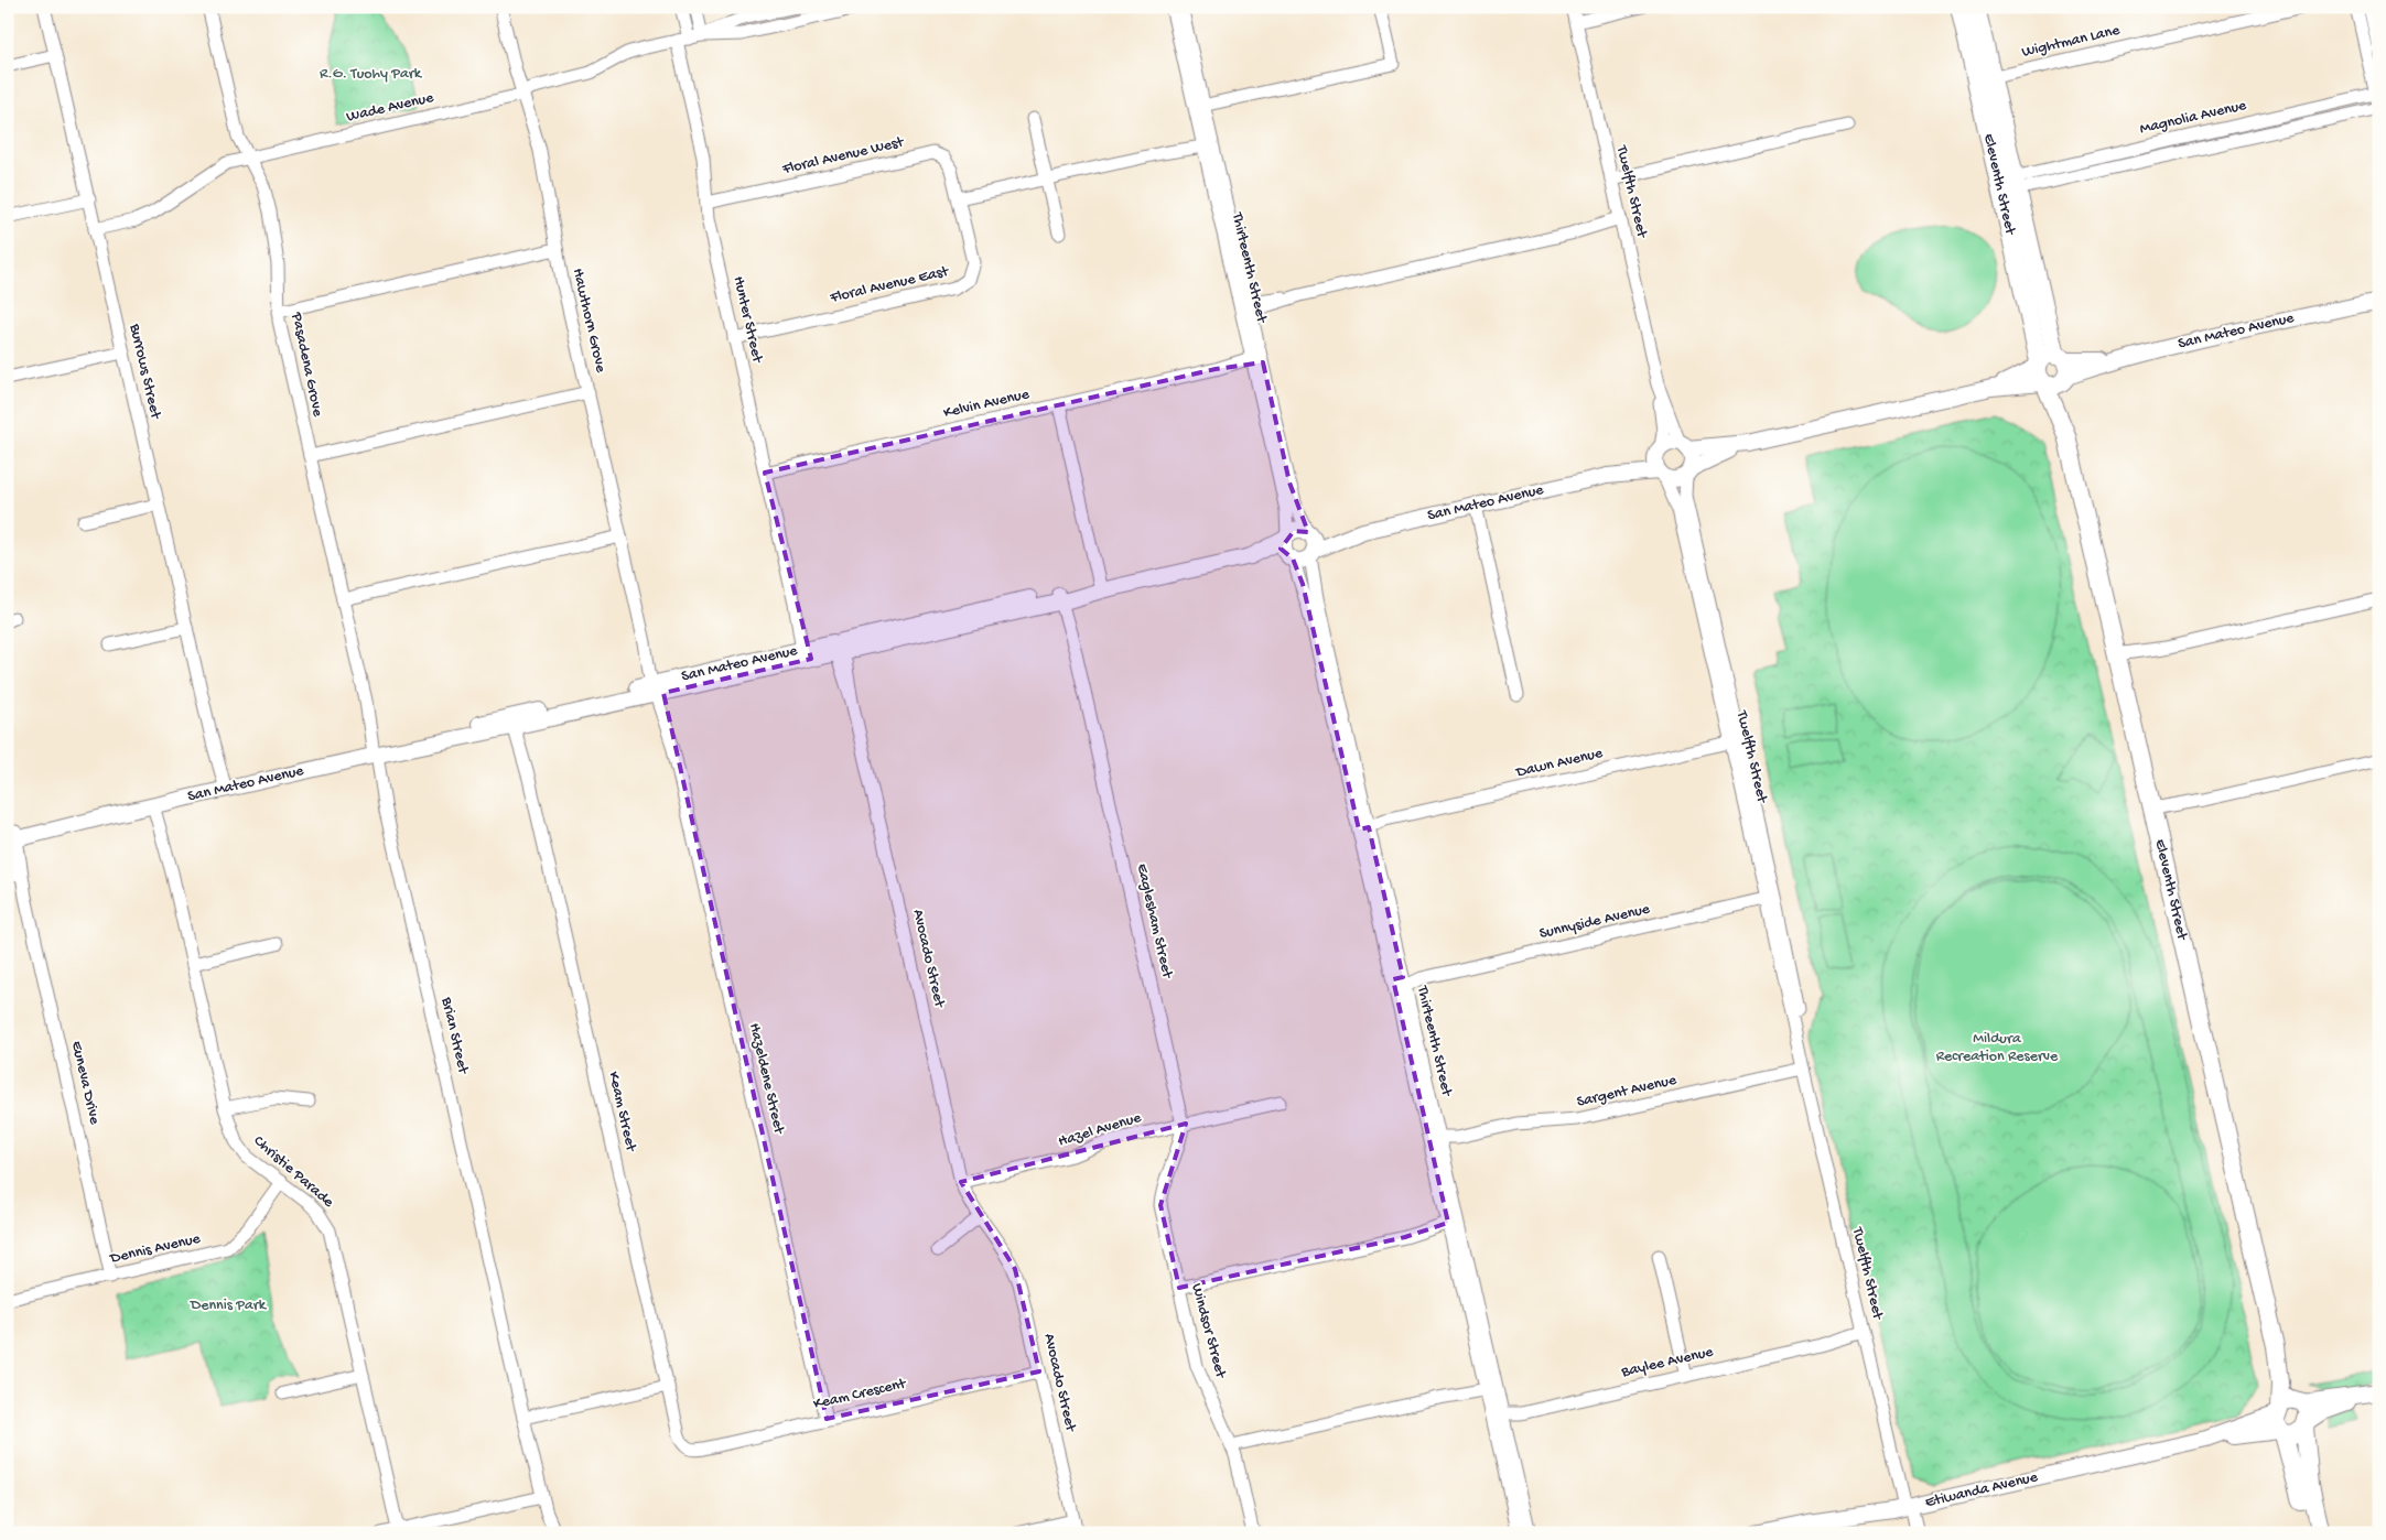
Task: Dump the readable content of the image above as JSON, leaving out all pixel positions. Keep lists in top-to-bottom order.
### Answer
{
  "streets": {
    "main road": ["Eleventh Street"],
    "street": [
      "Wightman Lane",
      "Wade Avenue",
      "Magnolia Avenue",
      "Floral Avenue West",
      "Twelfth Street",
      "Thirteenth Street",
      "Floral Avenue East",
      "Hunter Street",
      "Hawthorn Grove",
      "San Mateo Avenue",
      "Pasadena Grove",
      "Burrows Street",
      "Kelvin Avenue",
      "Dawn Avenue",
      "Eaglesham Street",
      "Sunnyside Avenue",
      "Avocado Street",
      "Brian Street",
      "Hazeldene Street",
      "Euneva Drive",
      "Sargent Avenue",
      "Keam Street",
      "Hazel Avenue",
      "Christie Parade",
      "Dennis Avenue",
      "Windsor Street",
      "Baylee Avenue",
      "Keam Crescent",
      "Etiwanda Avenue"
    ]
  },
  "crossings": [
    ["Wightman Lane", "Eleventh Street"],
    ["Wade Avenue", "Hunter Street"],
    ["Wade Avenue", "Hawthorn Grove"],
    ["Wade Avenue", "Pasadena Grove"],
    ["Wade Avenue", "Burrows Street"],
    ["Magnolia Avenue", "Eleventh Street"],
    ["Floral Avenue West", "Floral Avenue East"],
    ["Floral Avenue West", "Hunter Street"],
    ["Eleventh Street", "San Mateo Avenue"],
    ["Eleventh Street", "Etiwanda Avenue"],
    ["Twelfth Street", "San Mateo Avenue"],
    ["Twelfth Street", "Dawn Avenue"],
    ["Twelfth Street", "Sunnyside Avenue"],
    ["Twelfth Street", "Sargent Avenue"],
    ["Twelfth Street", "Baylee Avenue"],
    ["Twelfth Street", "Etiwanda Avenue"],
    ["Thirteenth Street", "San Mateo Avenue"],
    ["Thirteenth Street", "Kelvin Avenue"],
    ["Thirteenth Street", "Dawn Avenue"],
    ["Thirteenth Street", "Sunnyside Avenue"],
    ["Thirteenth Street", "Sargent Avenue"],
    ["Thirteenth Street", "Baylee Avenue"],
    ["Floral Avenue East", "Hunter Street"],
    ["Hunter Street", "San Mateo Avenue"],
    ["Hunter Street", "Kelvin Avenue"],
    ["Hawthorn Grove", "San Mateo Avenue"],
    ["Hawthorn Grove", "Hazeldene Street"],
    ["San Mateo Avenue", "Pasadena Grove"],
    ["San Mateo Avenue", "Burrows Street"],
    ["San Mateo Avenue", "Eaglesham Street"],
    ["San Mateo Avenue", "Avocado Street"],
    ["San Mateo Avenue", "Brian Street"],
    ["San Mateo Avenue", "Hazeldene Street"],
    ["San Mateo Avenue", "Euneva Drive"],
    ["San Mateo Avenue", "Keam Street"],
    ["San Mateo Avenue", "Christie Parade"],
    ["Pasadena Grove", "Brian Street"],
    ["Eaglesham Street", "Hazel Avenue"],
    ["Eaglesham Street", "Windsor Street"],
    ["Avocado Street", "Hazel Avenue"],
    ["Avocado Street", "Keam Crescent"],
    ["Hazeldene Street", "Keam Crescent"],
    ["Euneva Drive", "Dennis Avenue"],
    ["Keam Street", "Keam Crescent"],
    ["Christie Parade", "Dennis Avenue"]
  ],
  "parks": ["R.G. Tuohy Park", "Mildura Recreation Reserve", "Dennis Park"]
}
